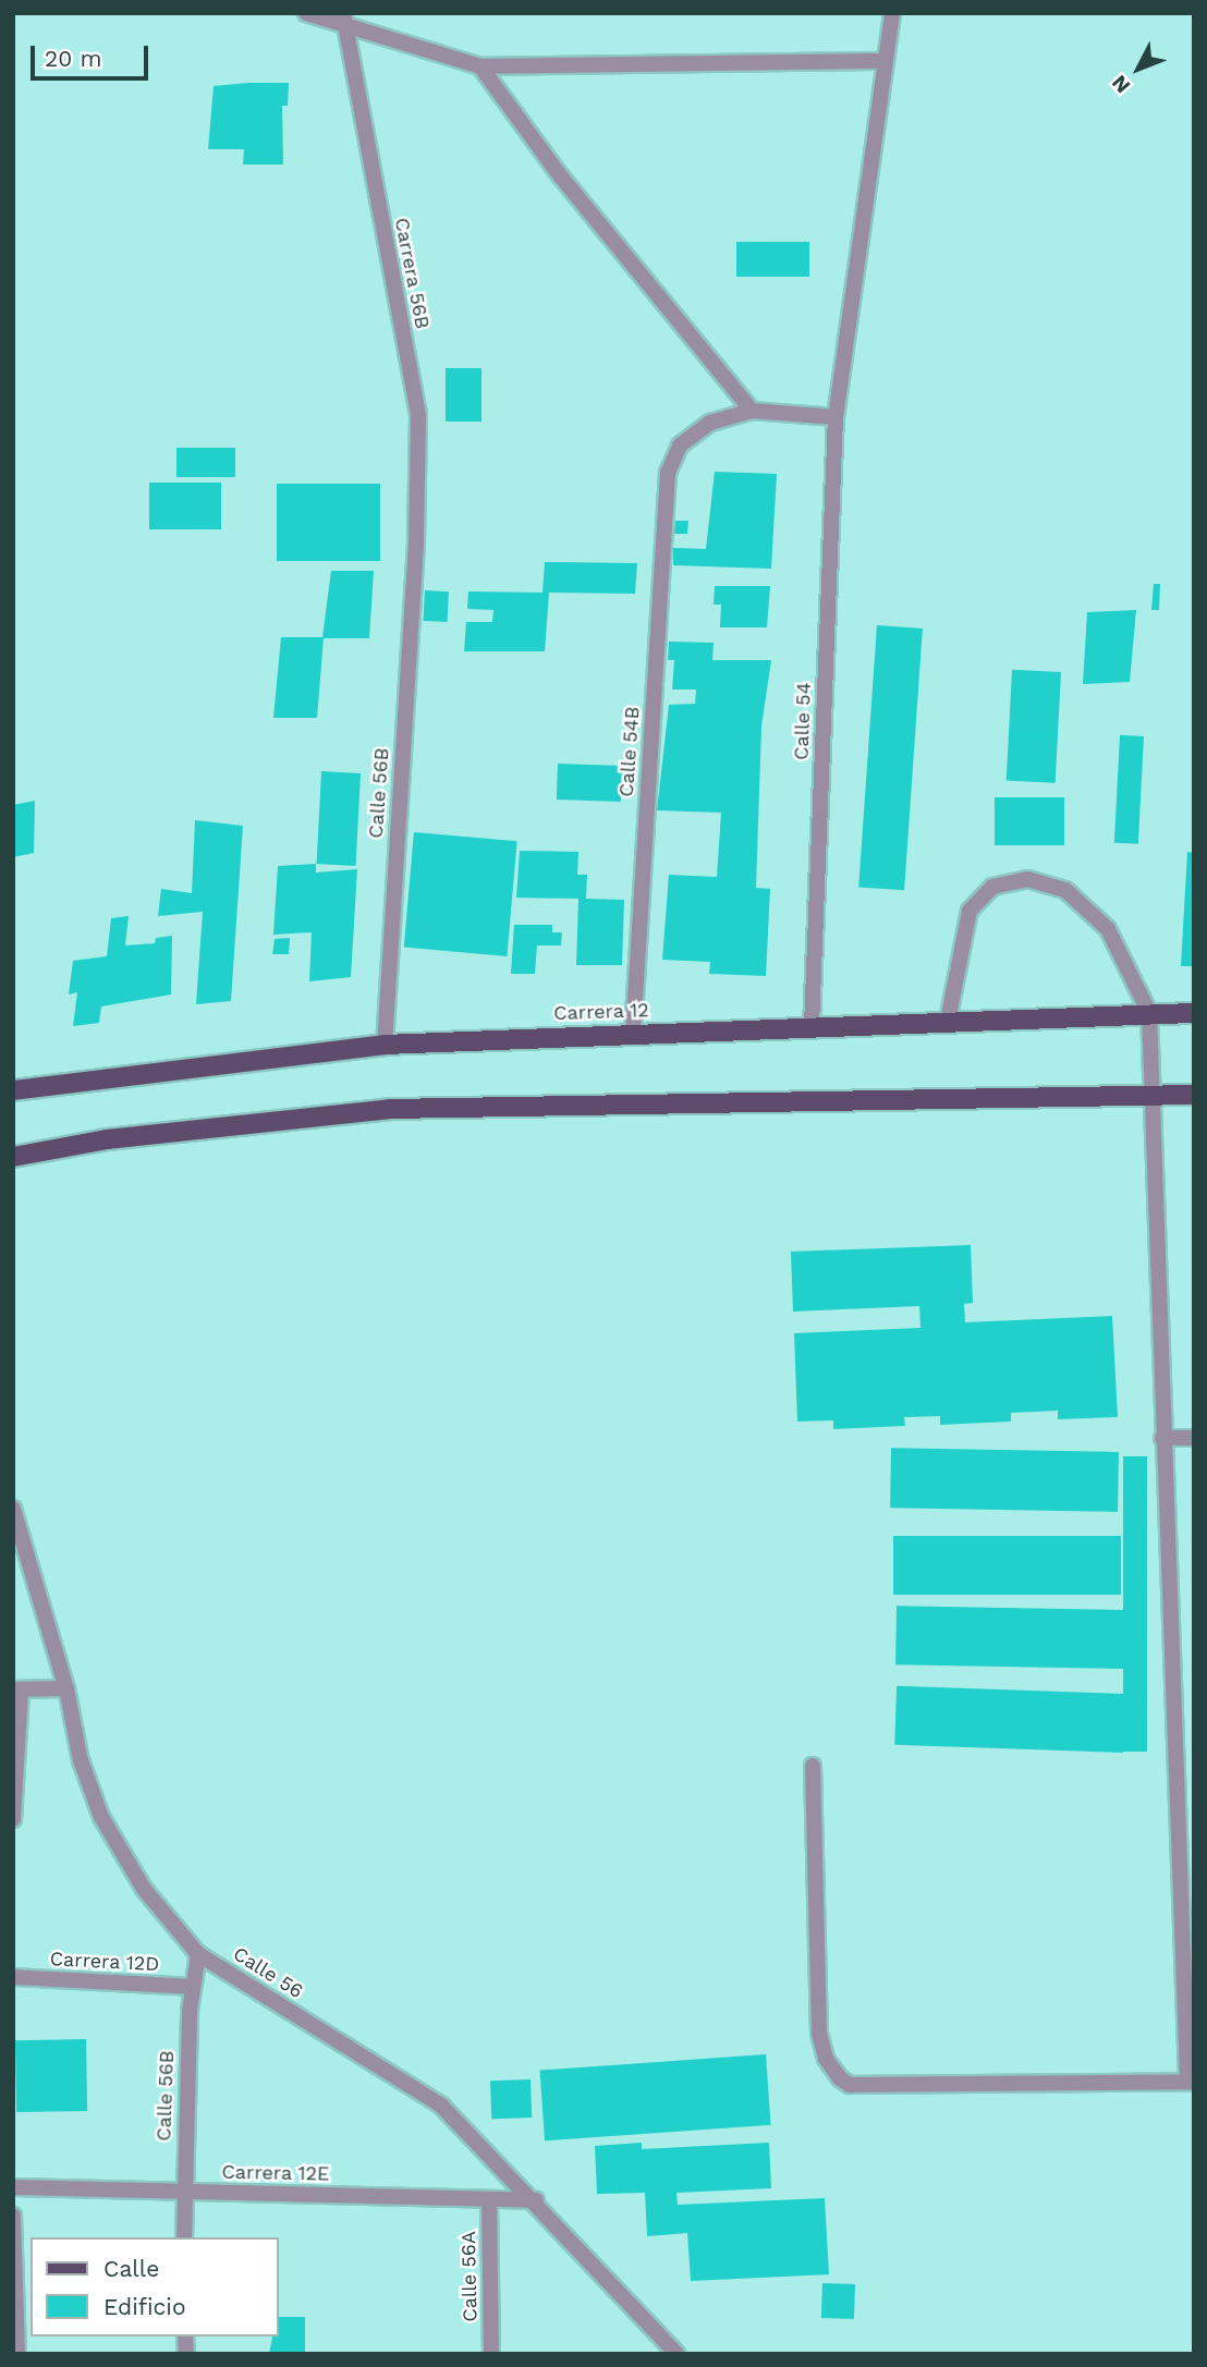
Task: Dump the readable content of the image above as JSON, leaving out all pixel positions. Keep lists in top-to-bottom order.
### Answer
{
  "streets": {
    "main road": ["Carrera 12"],
    "street": [
      "Carrera 56B",
      "Calle 54",
      "Calle 54B",
      "Calle 56B",
      "Carrera 12D",
      "Calle 56",
      "Carrera 12E",
      "Calle 56A"
    ]
  },
  "crossings": [
    ["Carrera 56B", "Calle 56B"],
    ["Calle 54", "Carrera 12"],
    ["Calle 54B", "Carrera 12"],
    ["Calle 56B", "Carrera 12"],
    ["Calle 56B", "Carrera 12D"],
    ["Calle 56B", "Calle 56"],
    ["Calle 56B", "Carrera 12E"],
    ["Calle 56", "Carrera 12E"],
    ["Carrera 12E", "Calle 56A"]
  ],
  "legend": ["Calle", "Edificio"],
  "scale_bar": "20 m",
  "north": "bottom left"
}
